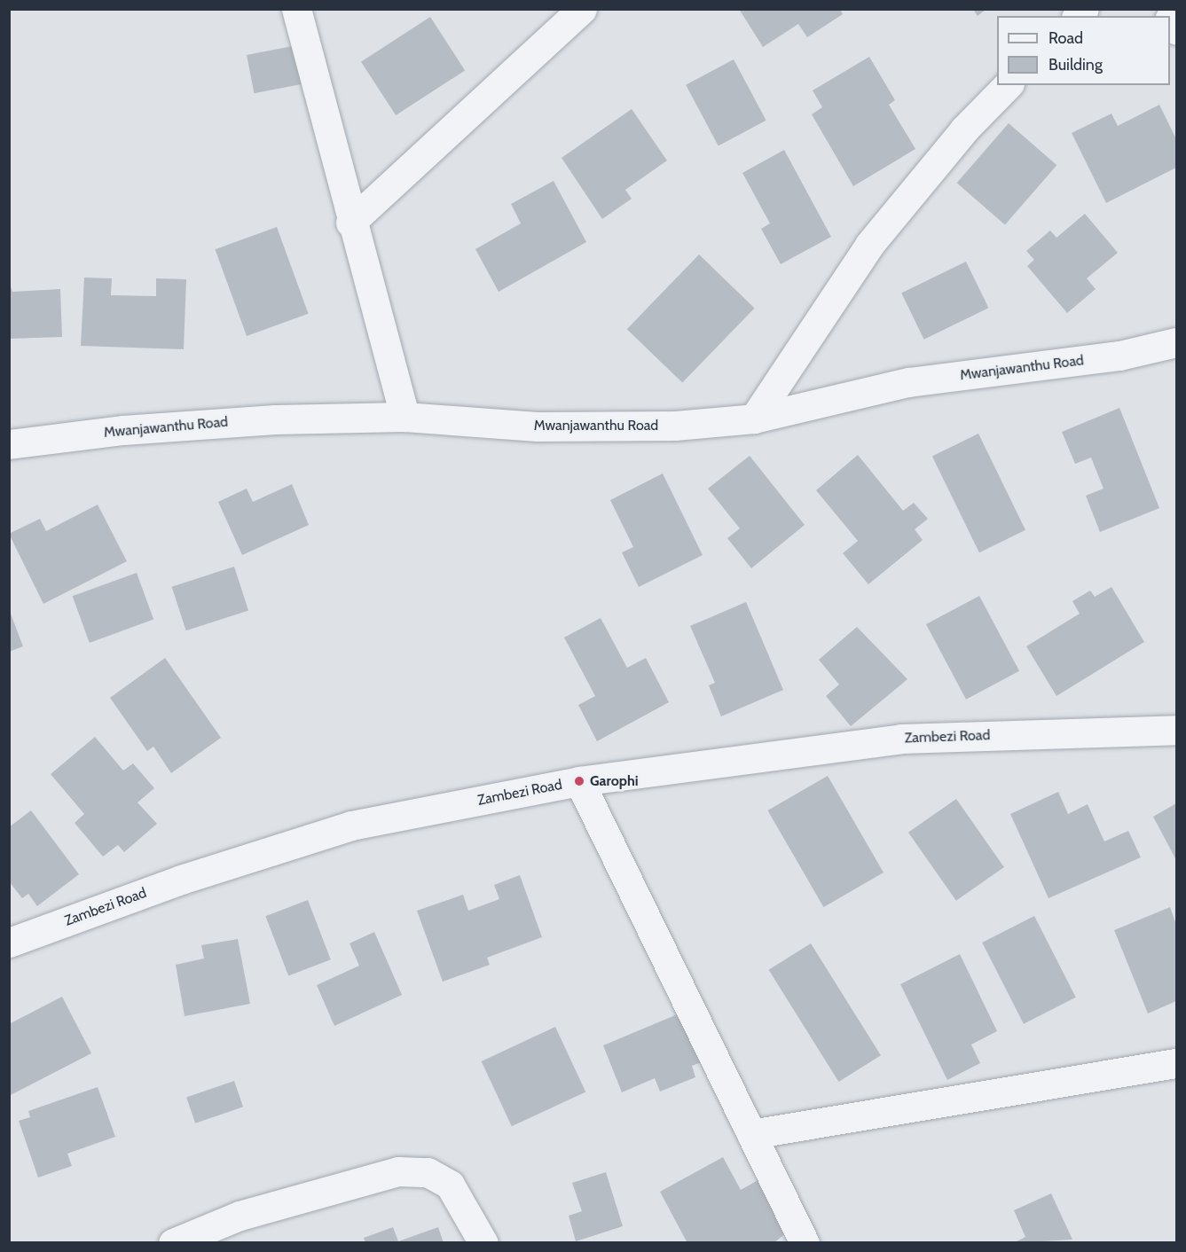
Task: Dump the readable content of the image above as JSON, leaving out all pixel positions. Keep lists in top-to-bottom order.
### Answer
{
  "streets": {
    "street": ["Mwanjawanthu Road", "Zambezi Road"]
  },
  "places": ["Garophi"],
  "legend": ["Road", "Building"]
}
